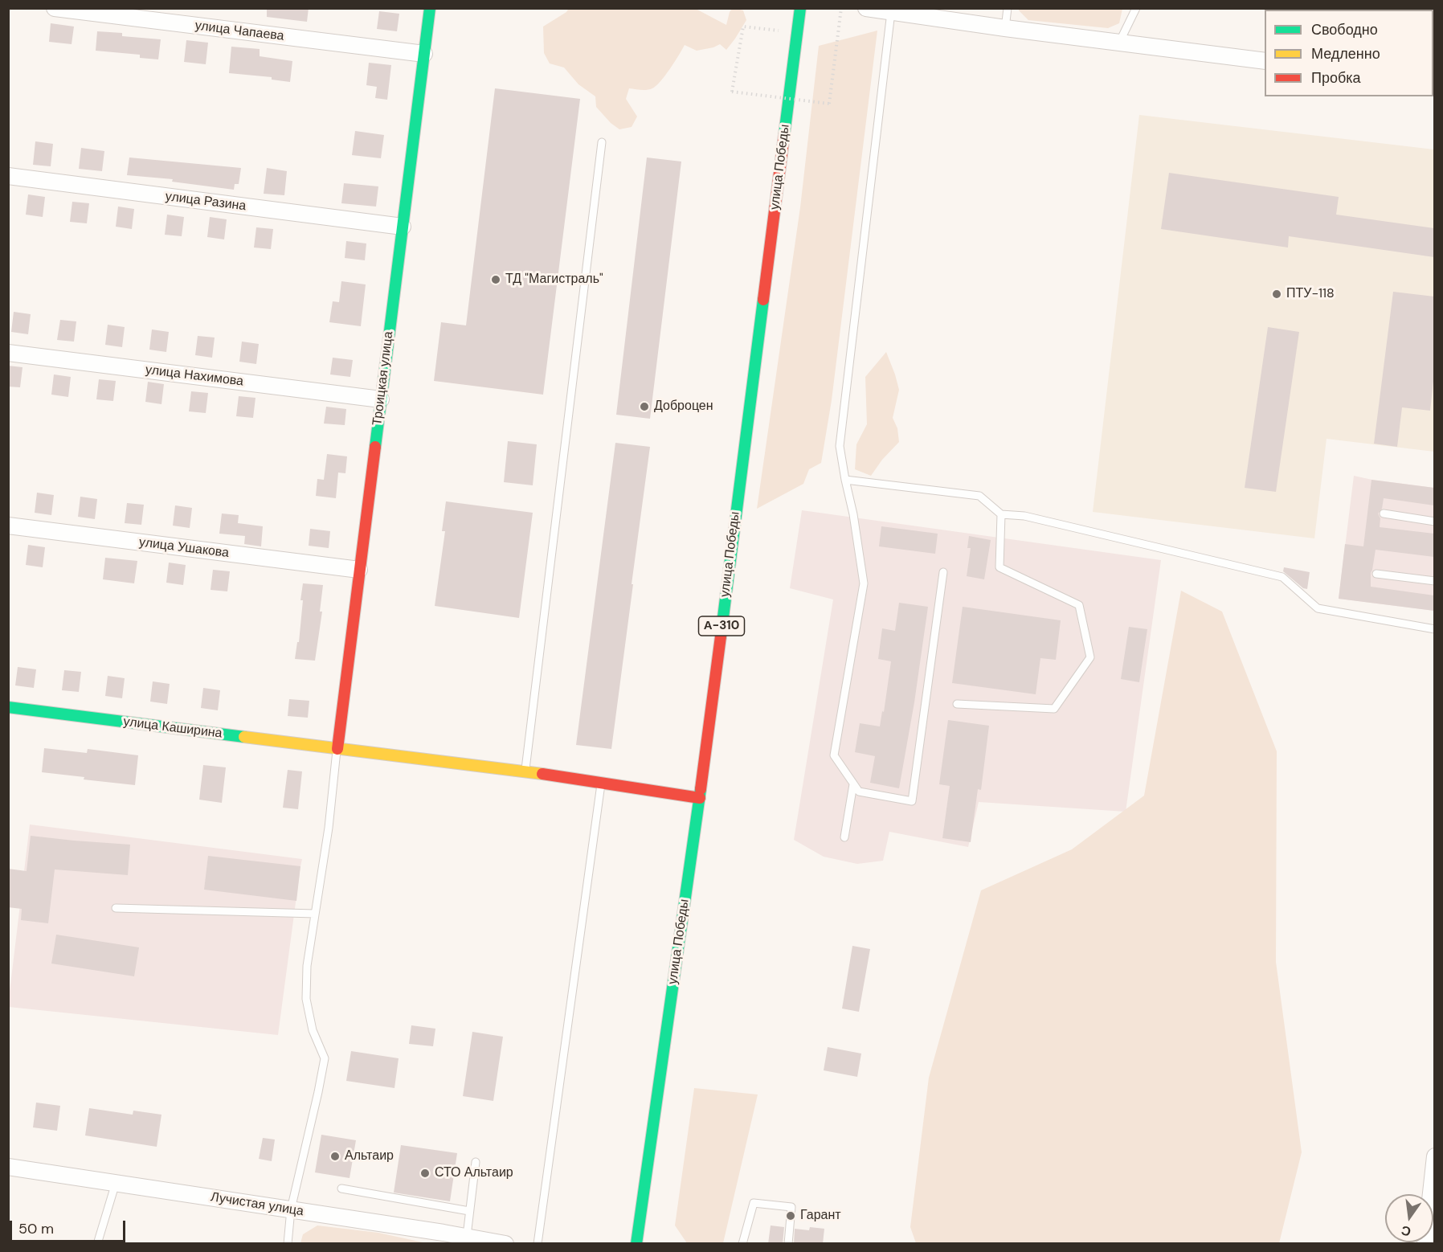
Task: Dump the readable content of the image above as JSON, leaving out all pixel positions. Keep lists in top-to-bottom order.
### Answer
{
  "streets": {
    "main road": [
      "улица Победы",
      "Троицкая улица",
      "А-310",
      "улица Каширина"
    ],
    "street": [
      "улица Чапаева",
      "улица Разина",
      "улица Нахимова",
      "улица Ушакова",
      "Лучистая улица"
    ]
  },
  "crossings": [
    ["улица Чапаева", "Троицкая улица"],
    ["улица Победы", "улица Каширина"],
    ["улица Разина", "Троицкая улица"],
    ["улица Нахимова", "Троицкая улица"],
    ["Троицкая улица", "улица Ушакова"],
    ["Троицкая улица", "улица Каширина"]
  ],
  "places": [
    "ТД \"Магистраль\"",
    "ПТУ-118",
    "Доброцен",
    "Альтаир",
    "СТО Альтаир",
    "Гарант"
  ],
  "legend": ["Свободно", "Медленно", "Пробка"],
  "scale_bar": "50 m",
  "north": "bottom"
}
